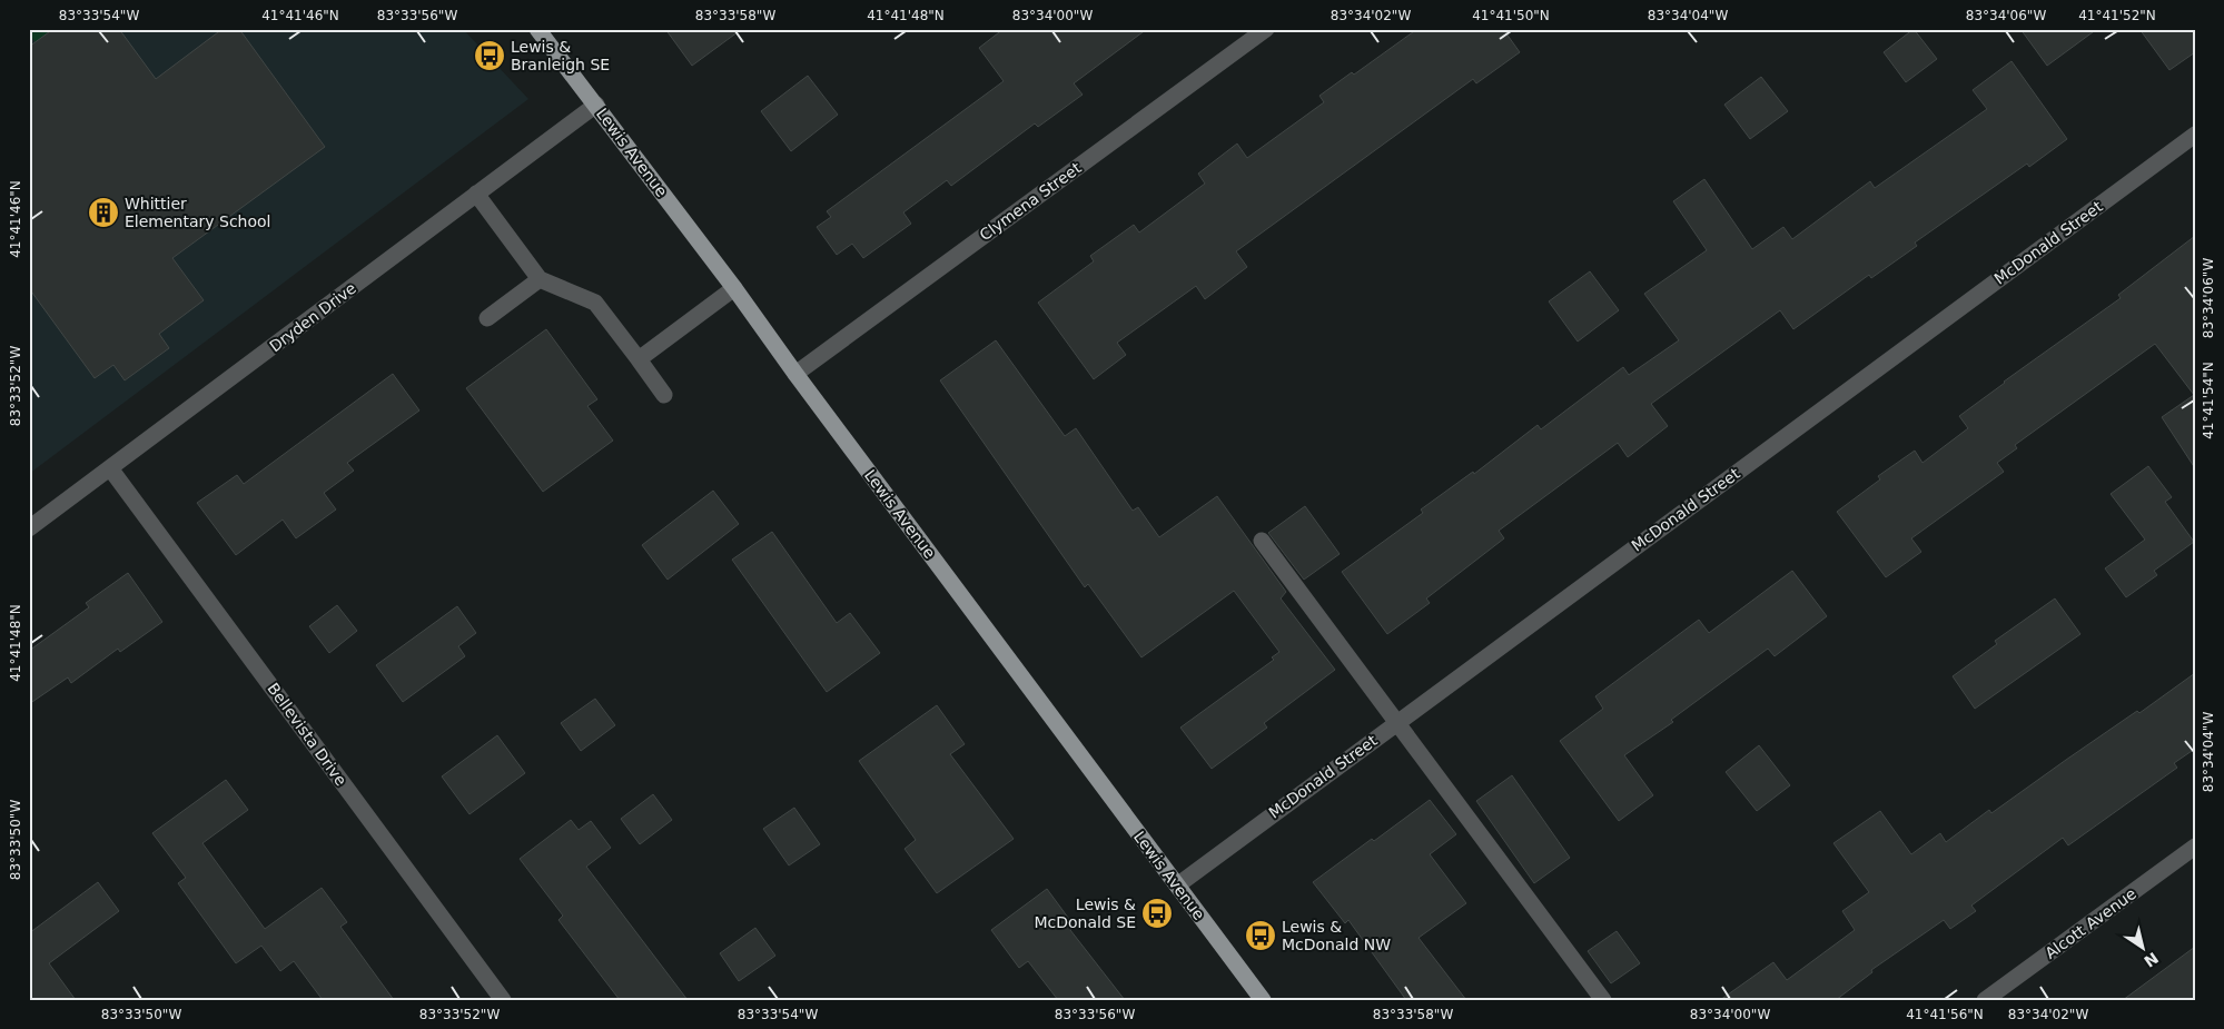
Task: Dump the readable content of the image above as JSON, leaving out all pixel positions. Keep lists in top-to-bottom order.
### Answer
{
  "streets": {
    "main road": ["Lewis Avenue"],
    "street": [
      "Clymena Street",
      "McDonald Street",
      "Dryden Drive",
      "Bellevista Drive",
      "Alcott Avenue"
    ]
  },
  "crossings": [
    ["Lewis Avenue", "Clymena Street"],
    ["Lewis Avenue", "McDonald Street"],
    ["Lewis Avenue", "Dryden Drive"],
    ["Dryden Drive", "Bellevista Drive"]
  ],
  "places": {
    "bus stop": ["Lewis & Branleigh SE", "Lewis & McDonald SE", "Lewis & McDonald NW"],
    "building": ["Whittier Elementary School"]
  },
  "north": "bottom right",
  "coordinates": [
    "83°33'54\"W",
    "41°41'46\"N",
    "83°33'56\"W",
    "83°33'58\"W",
    "41°41'48\"N",
    "83°34'00\"W",
    "83°34'02\"W",
    "41°41'50\"N",
    "83°34'04\"W",
    "83°34'06\"W",
    "41°41'52\"N",
    "83°33'52\"W",
    "41°41'54\"N",
    "83°33'50\"W",
    "41°41'56\"N"
  ]
}
